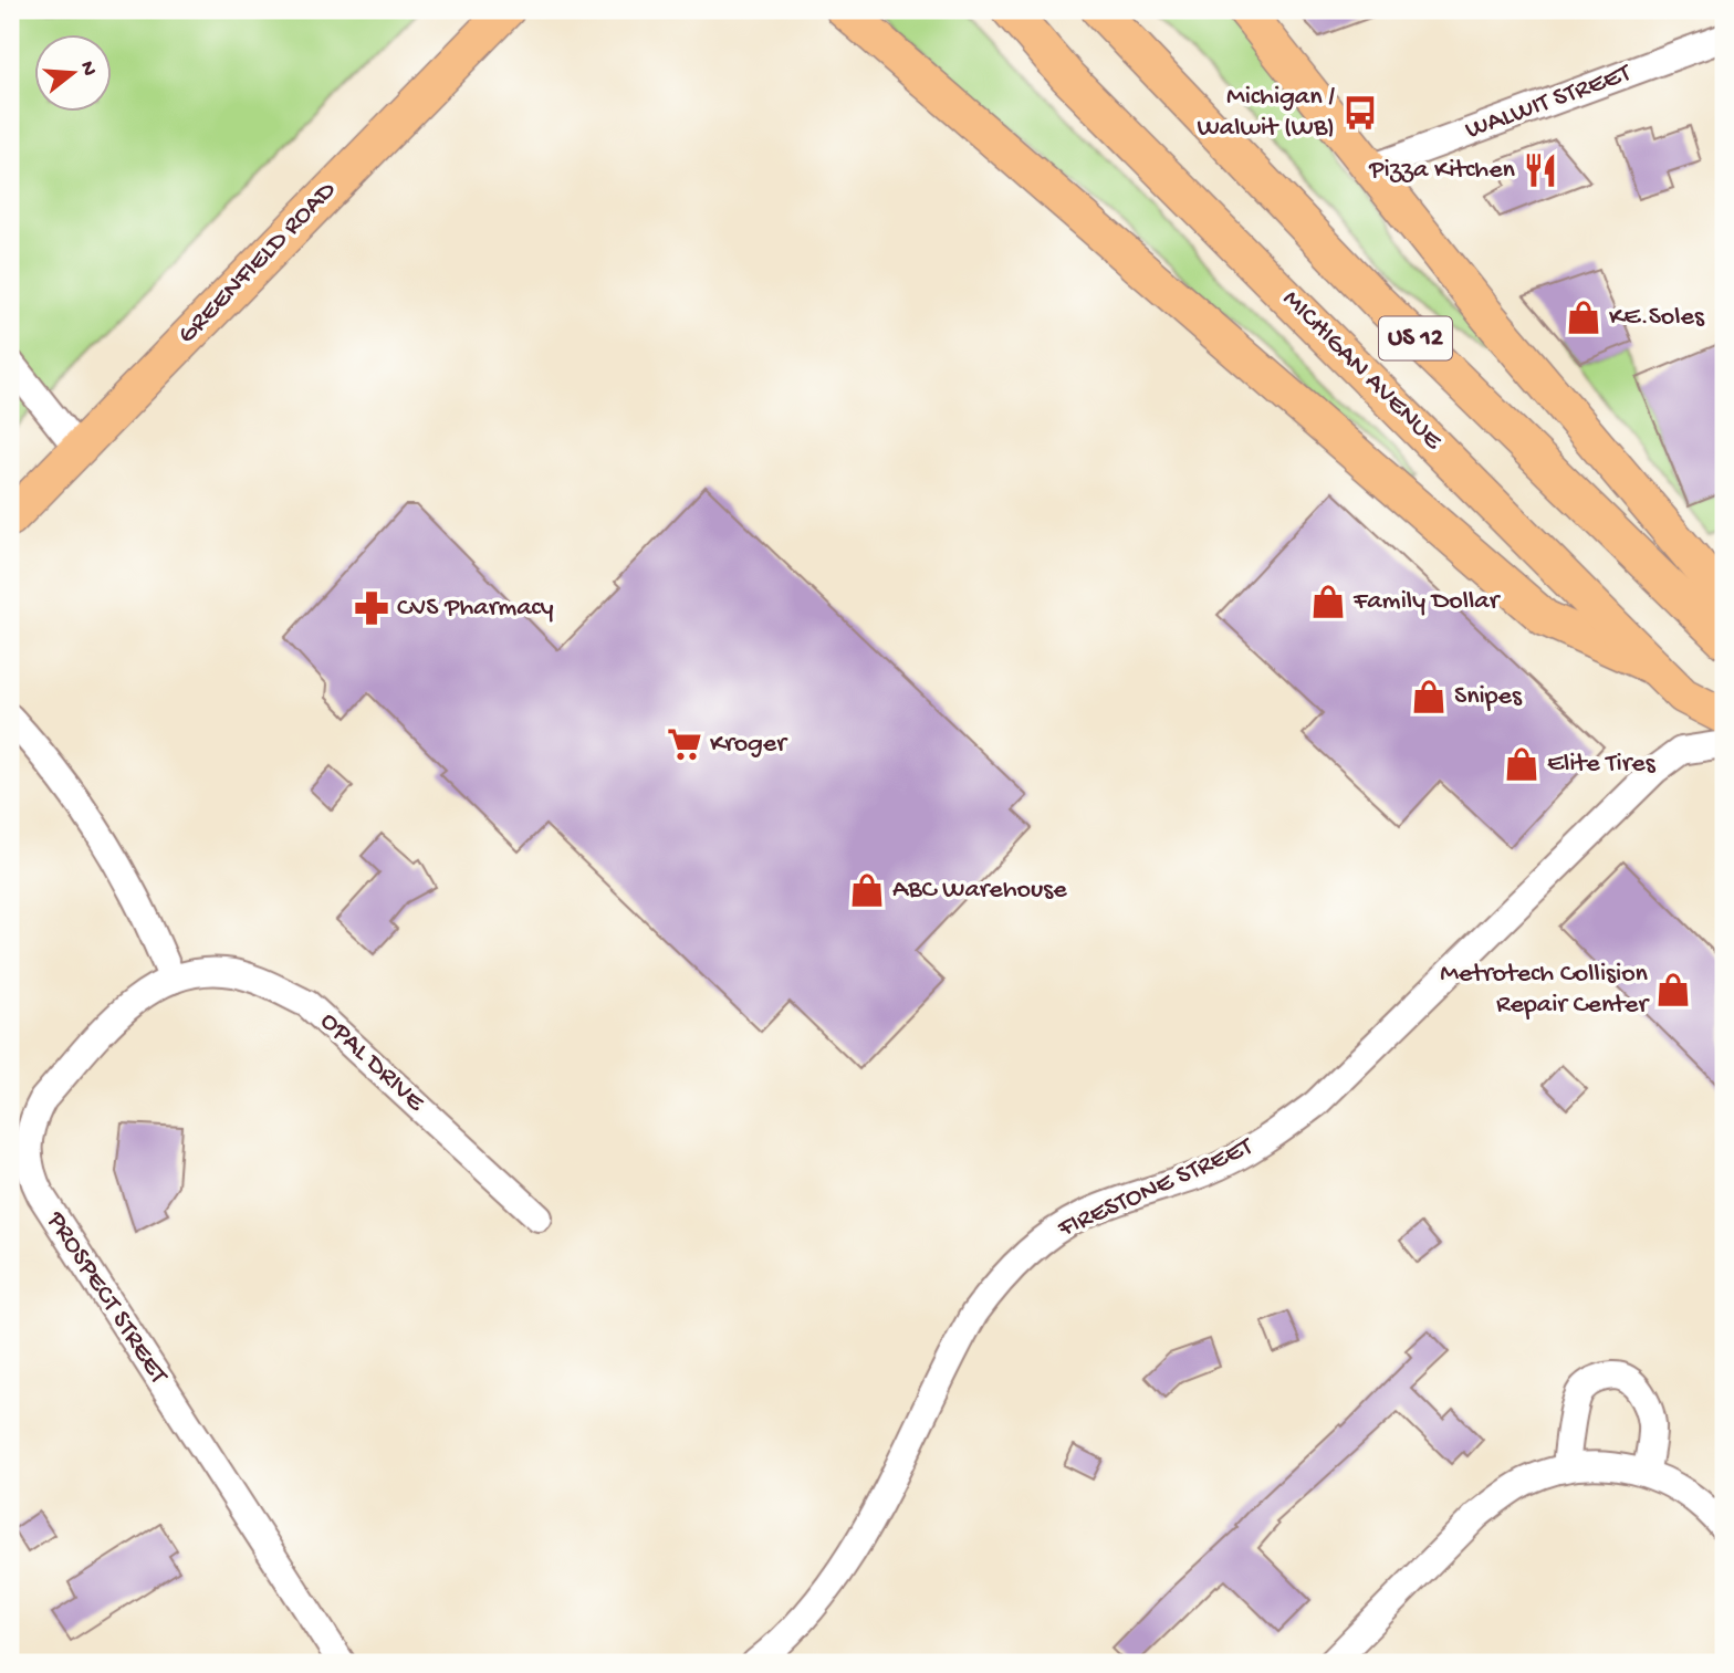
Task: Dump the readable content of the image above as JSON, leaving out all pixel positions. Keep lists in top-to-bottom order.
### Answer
{
  "streets": {
    "main road": ["GREENFIELD ROAD", "US 12", "MICHIGAN AVENUE"],
    "street": [
      "WALWIT STREET",
      "OPAL DRIVE",
      "FIRESTONE STREET",
      "PROSPECT STREET"
    ]
  },
  "crossings": [
    ["OPAL DRIVE", "PROSPECT STREET"]
  ],
  "places": {
    "bus stop": ["Michigan / Walwit (WB)"],
    "restaurant": ["Pizza Kitchen"],
    "shop": [
      "KE.Soles",
      "Family Dollar",
      "Snipes",
      "Elite Tires",
      "ABC Warehouse",
      "Metrotech Collision Repair Center"
    ],
    "pharmacy": ["CVS Pharmacy"],
    "supermarket": ["Kroger"]
  },
  "north": "right"
}
